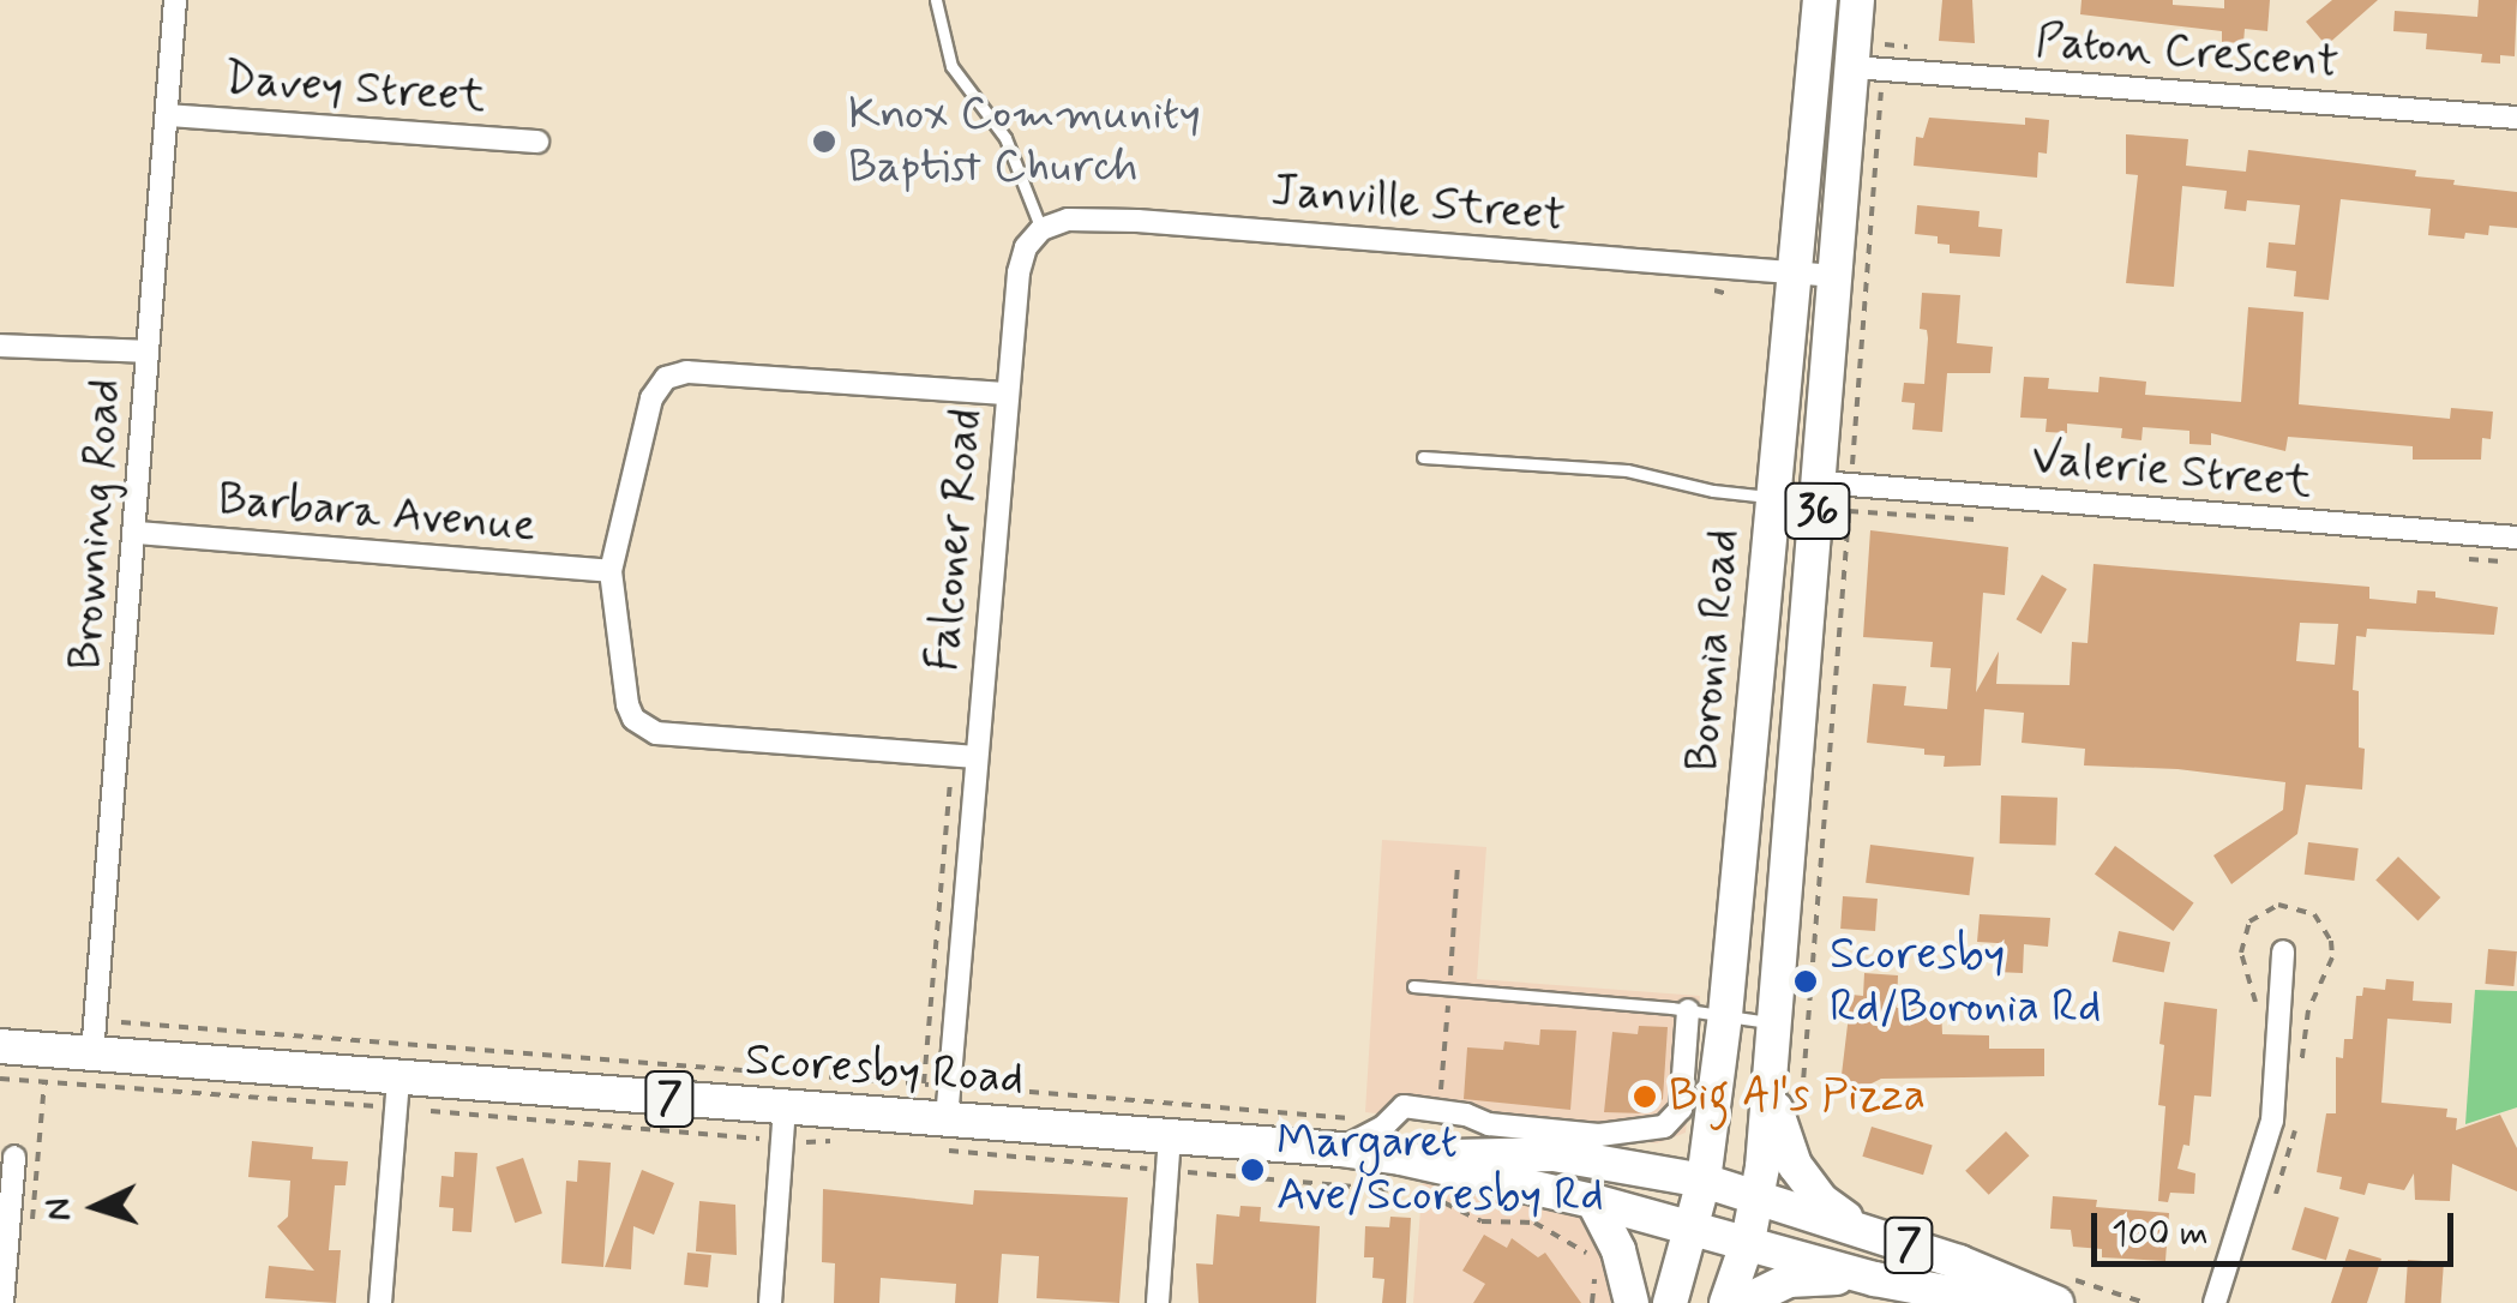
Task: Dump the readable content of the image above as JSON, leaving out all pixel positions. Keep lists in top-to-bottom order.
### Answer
{
  "streets": {
    "main road": [
      "36",
      "Boronia Road",
      "Scoresby Road",
      "7"
    ],
    "street": [
      "Paton Crescent",
      "Davey Street",
      "Janville Street",
      "Valerie Street",
      "Barbara Avenue",
      "Browning Road",
      "Falconer Road"
    ]
  },
  "crossings": [
    ["Paton Crescent", "Boronia Road"],
    ["Davey Street", "Browning Road"],
    ["Janville Street", "Falconer Road"],
    ["Janville Street", "Boronia Road"],
    ["Valerie Street", "Boronia Road"],
    ["Barbara Avenue", "Browning Road"],
    ["Browning Road", "Scoresby Road"],
    ["Falconer Road", "Scoresby Road"],
    ["Boronia Road", "Scoresby Road"]
  ],
  "places": [
    "Knox Community Baptist Church",
    "Scoresby Rd/Boronia Rd",
    "Big Al's Pizza",
    "Margaret Ave/Scoresby Rd"
  ],
  "scale_bar": "100 m",
  "north": "left"
}
